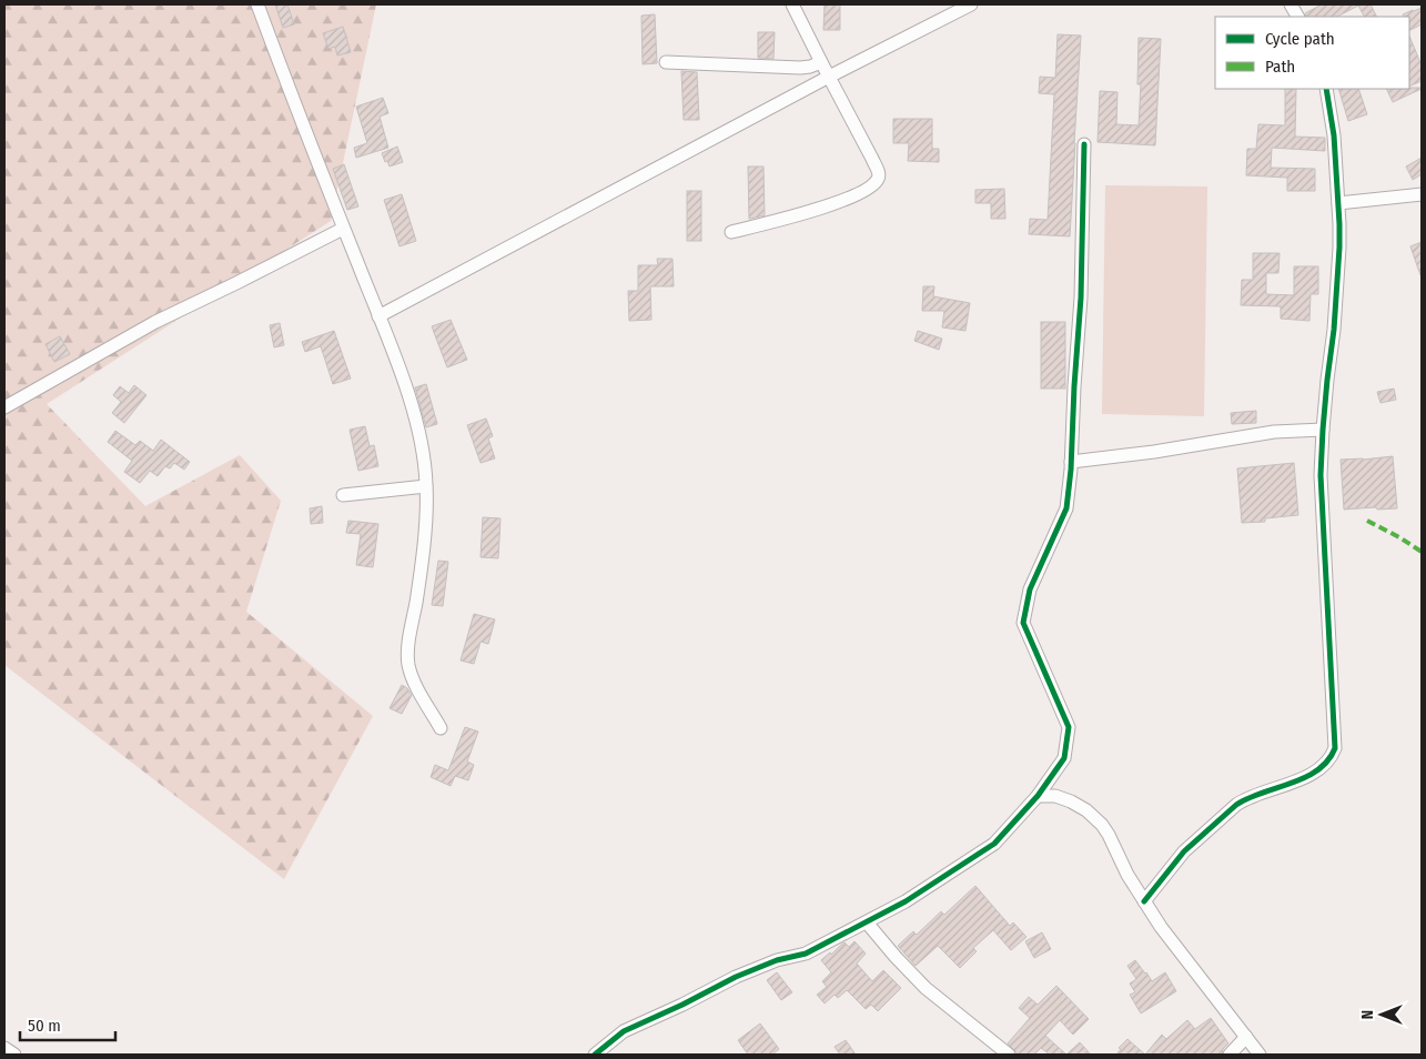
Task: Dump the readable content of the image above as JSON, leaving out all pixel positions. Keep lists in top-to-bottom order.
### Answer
{
  "legend": ["Cycle path", "Path"],
  "scale_bar": "50 m",
  "north": "left"
}
